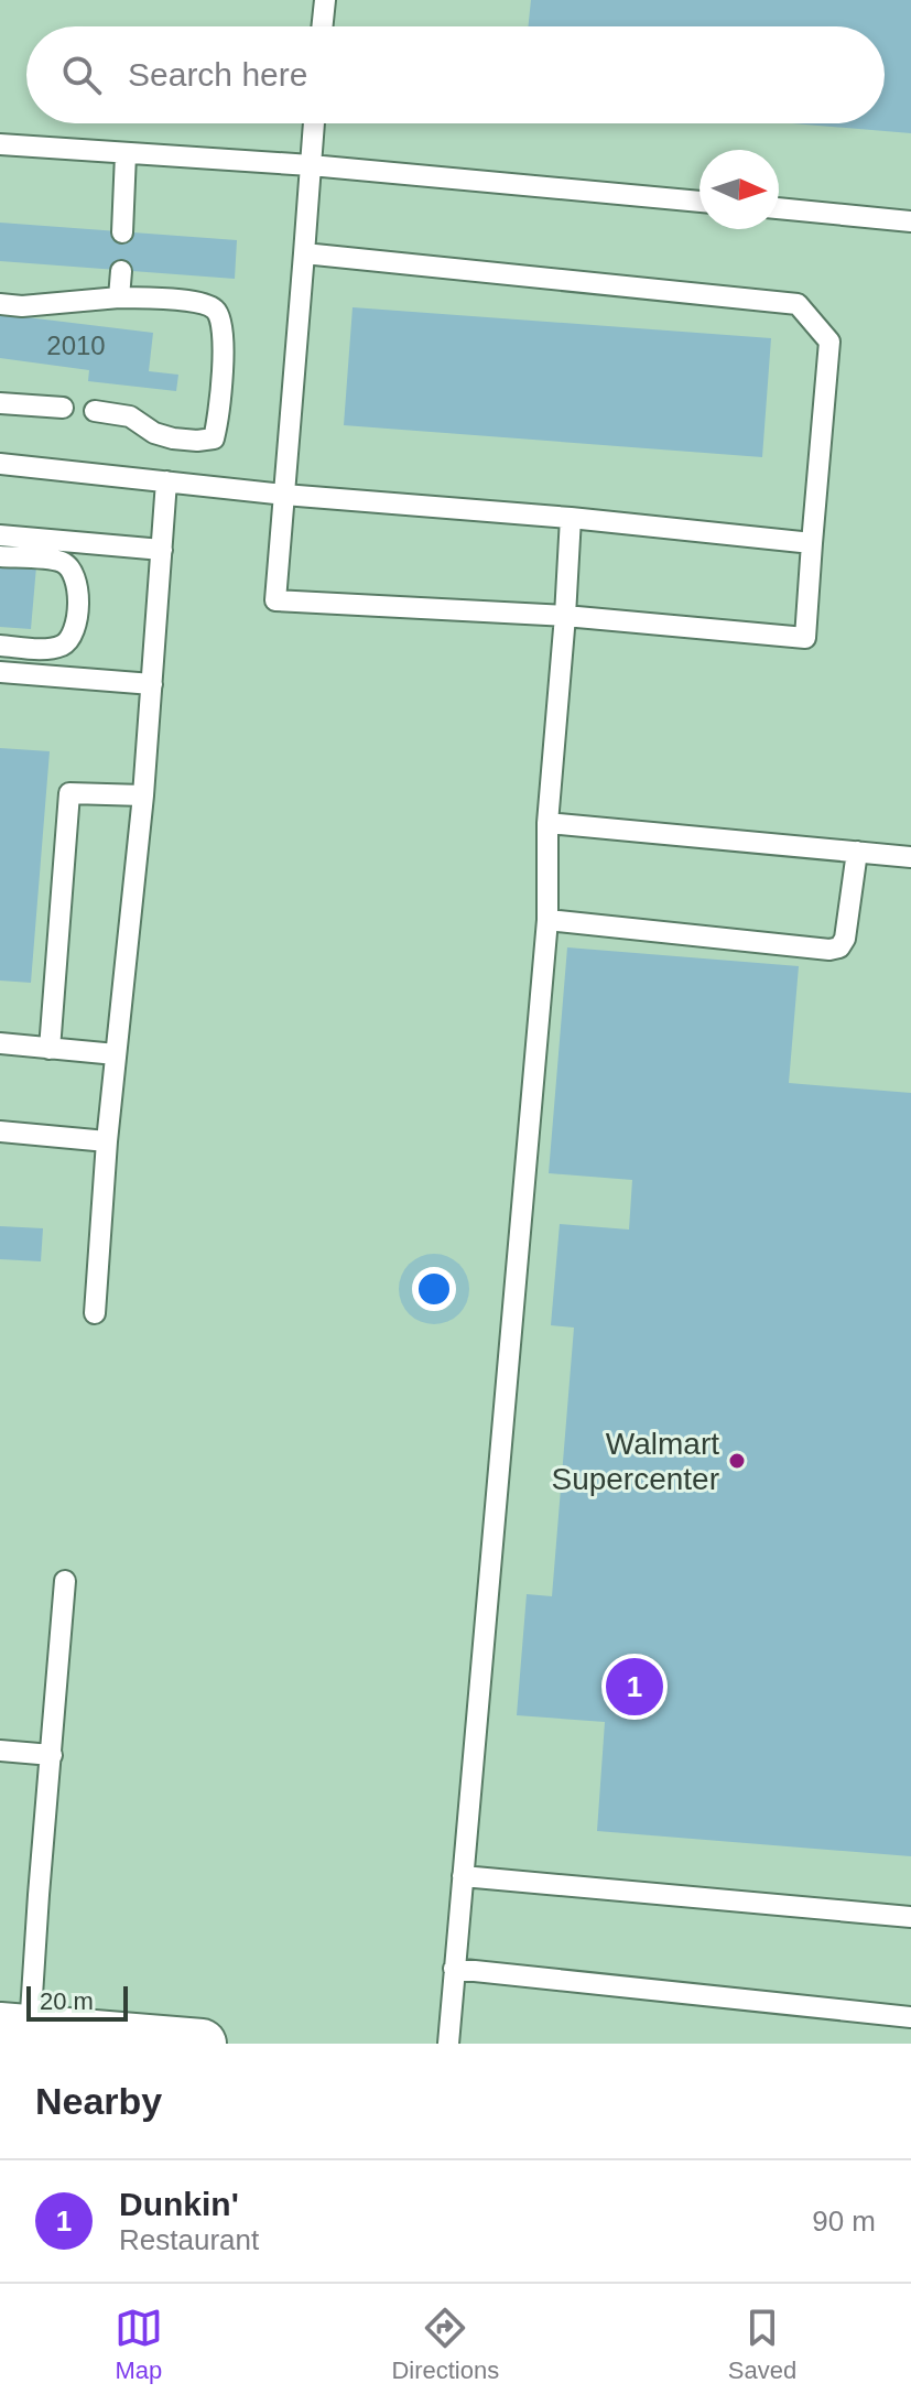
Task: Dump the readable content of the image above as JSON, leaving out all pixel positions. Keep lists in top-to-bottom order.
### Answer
{
  "places": ["Walmart Supercenter"],
  "house_numbers": ["2010"],
  "scale_bar": "20 m",
  "north": "right",
  "page": {
    "search": "Search here",
    "pins": "1",
    "scale": "20 m",
    "heading": "Nearby",
    "list": [
      {
        "mark": "1",
        "name": "Dunkin'",
        "note": "Restaurant",
        "value": "90 m"
      }
    ],
    "nav": ["Map", "Directions", "Saved"]
  }
}
